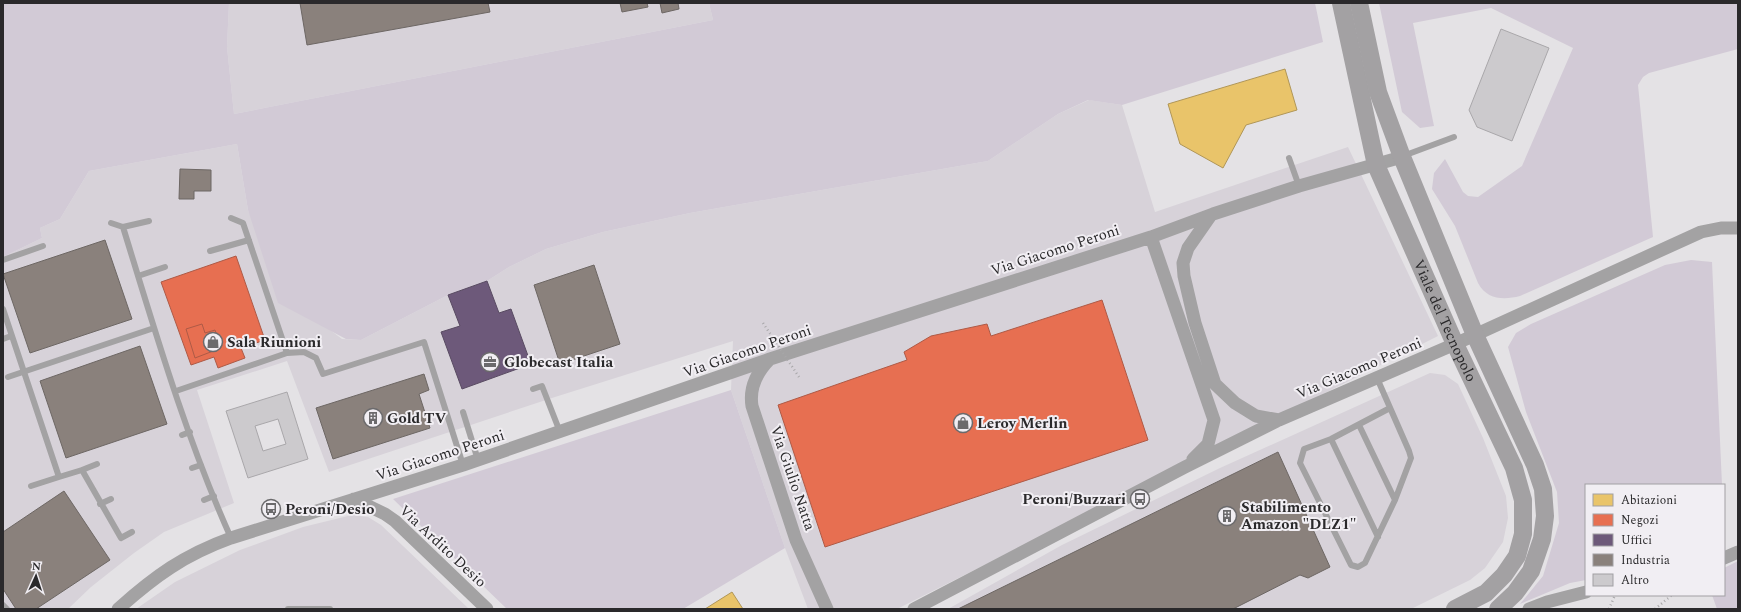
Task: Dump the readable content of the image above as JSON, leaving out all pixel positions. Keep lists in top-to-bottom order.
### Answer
{
  "streets": {
    "main road": ["Viale del Tecnopolo"],
    "street": ["Via Giacomo Peroni", "Via Giulio Natta", "Via Ardito Desio"]
  },
  "crossings": [
    ["Via Giacomo Peroni", "Viale del Tecnopolo"],
    ["Via Giacomo Peroni", "Via Giulio Natta"],
    ["Via Giacomo Peroni", "Via Ardito Desio"]
  ],
  "places": {
    "shop": ["Sala Riunioni", "Leroy Merlin"],
    "office": ["Globecast Italia"],
    "building": ["Gold TV", "Stabilimento Amazon \"DLZ1\""],
    "bus stop": ["Peroni/Buzzari", "Peroni/Desio"]
  },
  "legend": [
    "Abitazioni",
    "Negozi",
    "Uffici",
    "Industria",
    "Altro"
  ],
  "north": "top"
}
